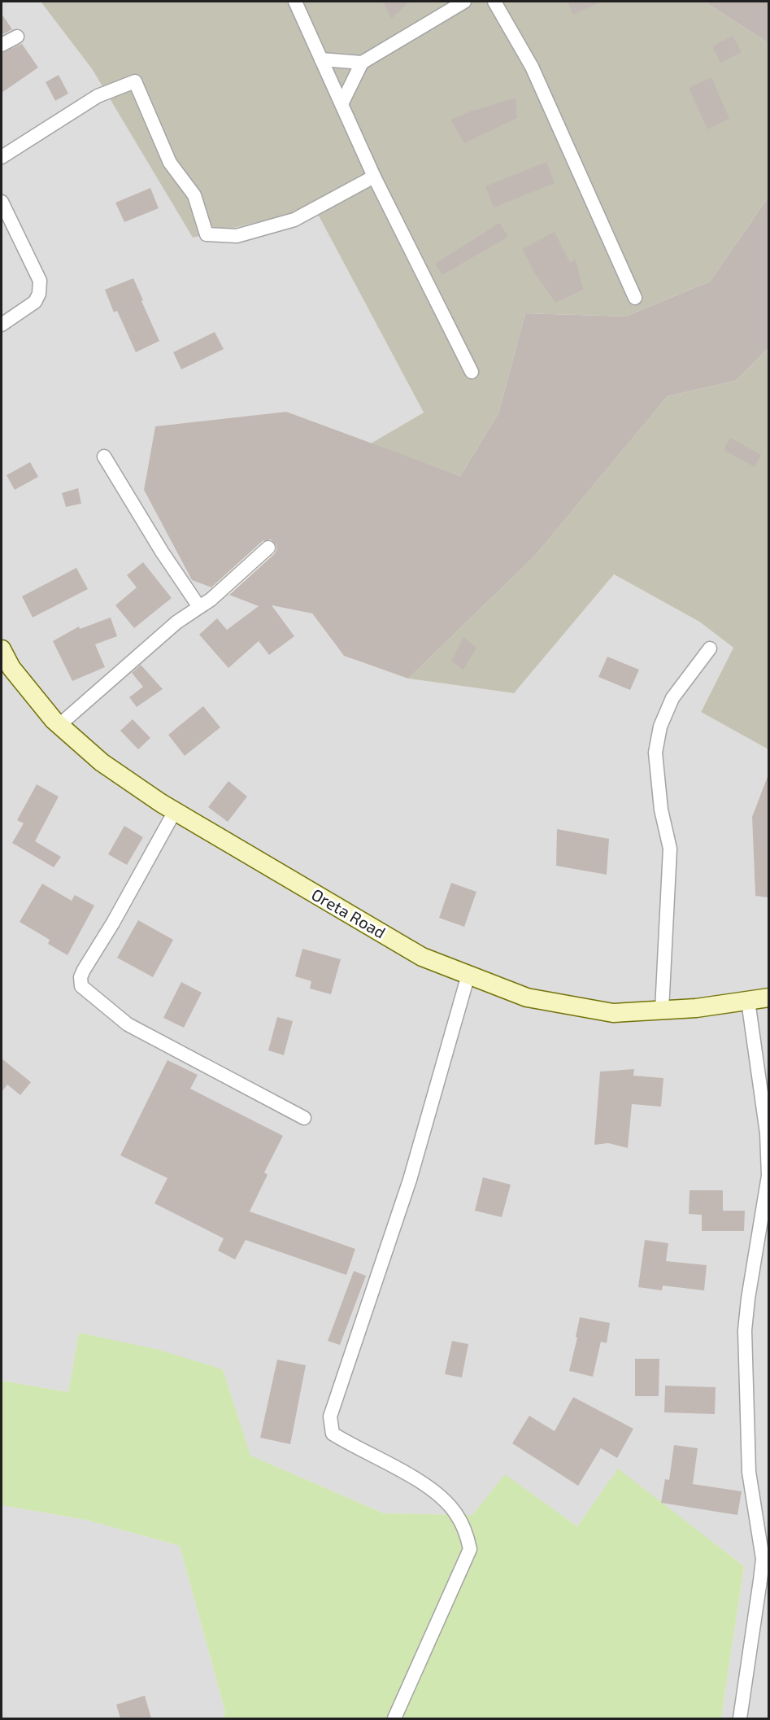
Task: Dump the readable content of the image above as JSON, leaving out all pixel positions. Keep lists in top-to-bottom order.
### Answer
{
  "streets": {
    "street": ["Oreta Road"]
  }
}
